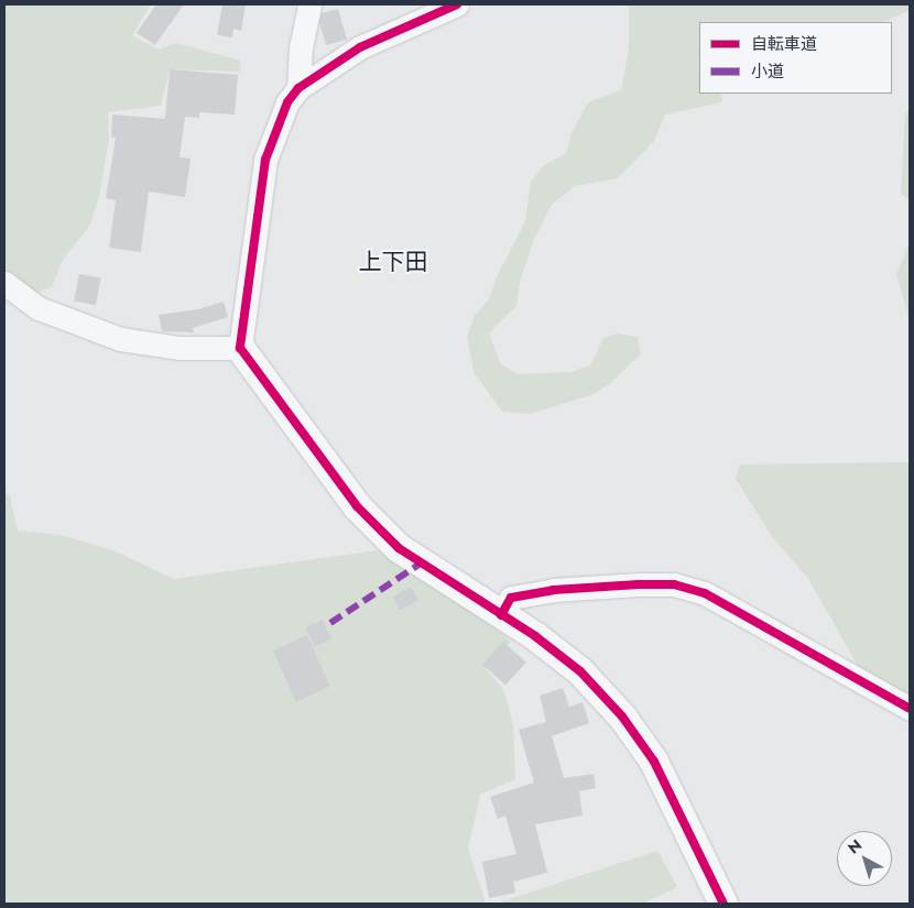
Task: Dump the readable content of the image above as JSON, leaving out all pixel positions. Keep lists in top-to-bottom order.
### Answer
{
  "districts": ["上下田"],
  "legend": ["自転車道", "小道"],
  "north": "top left"
}
